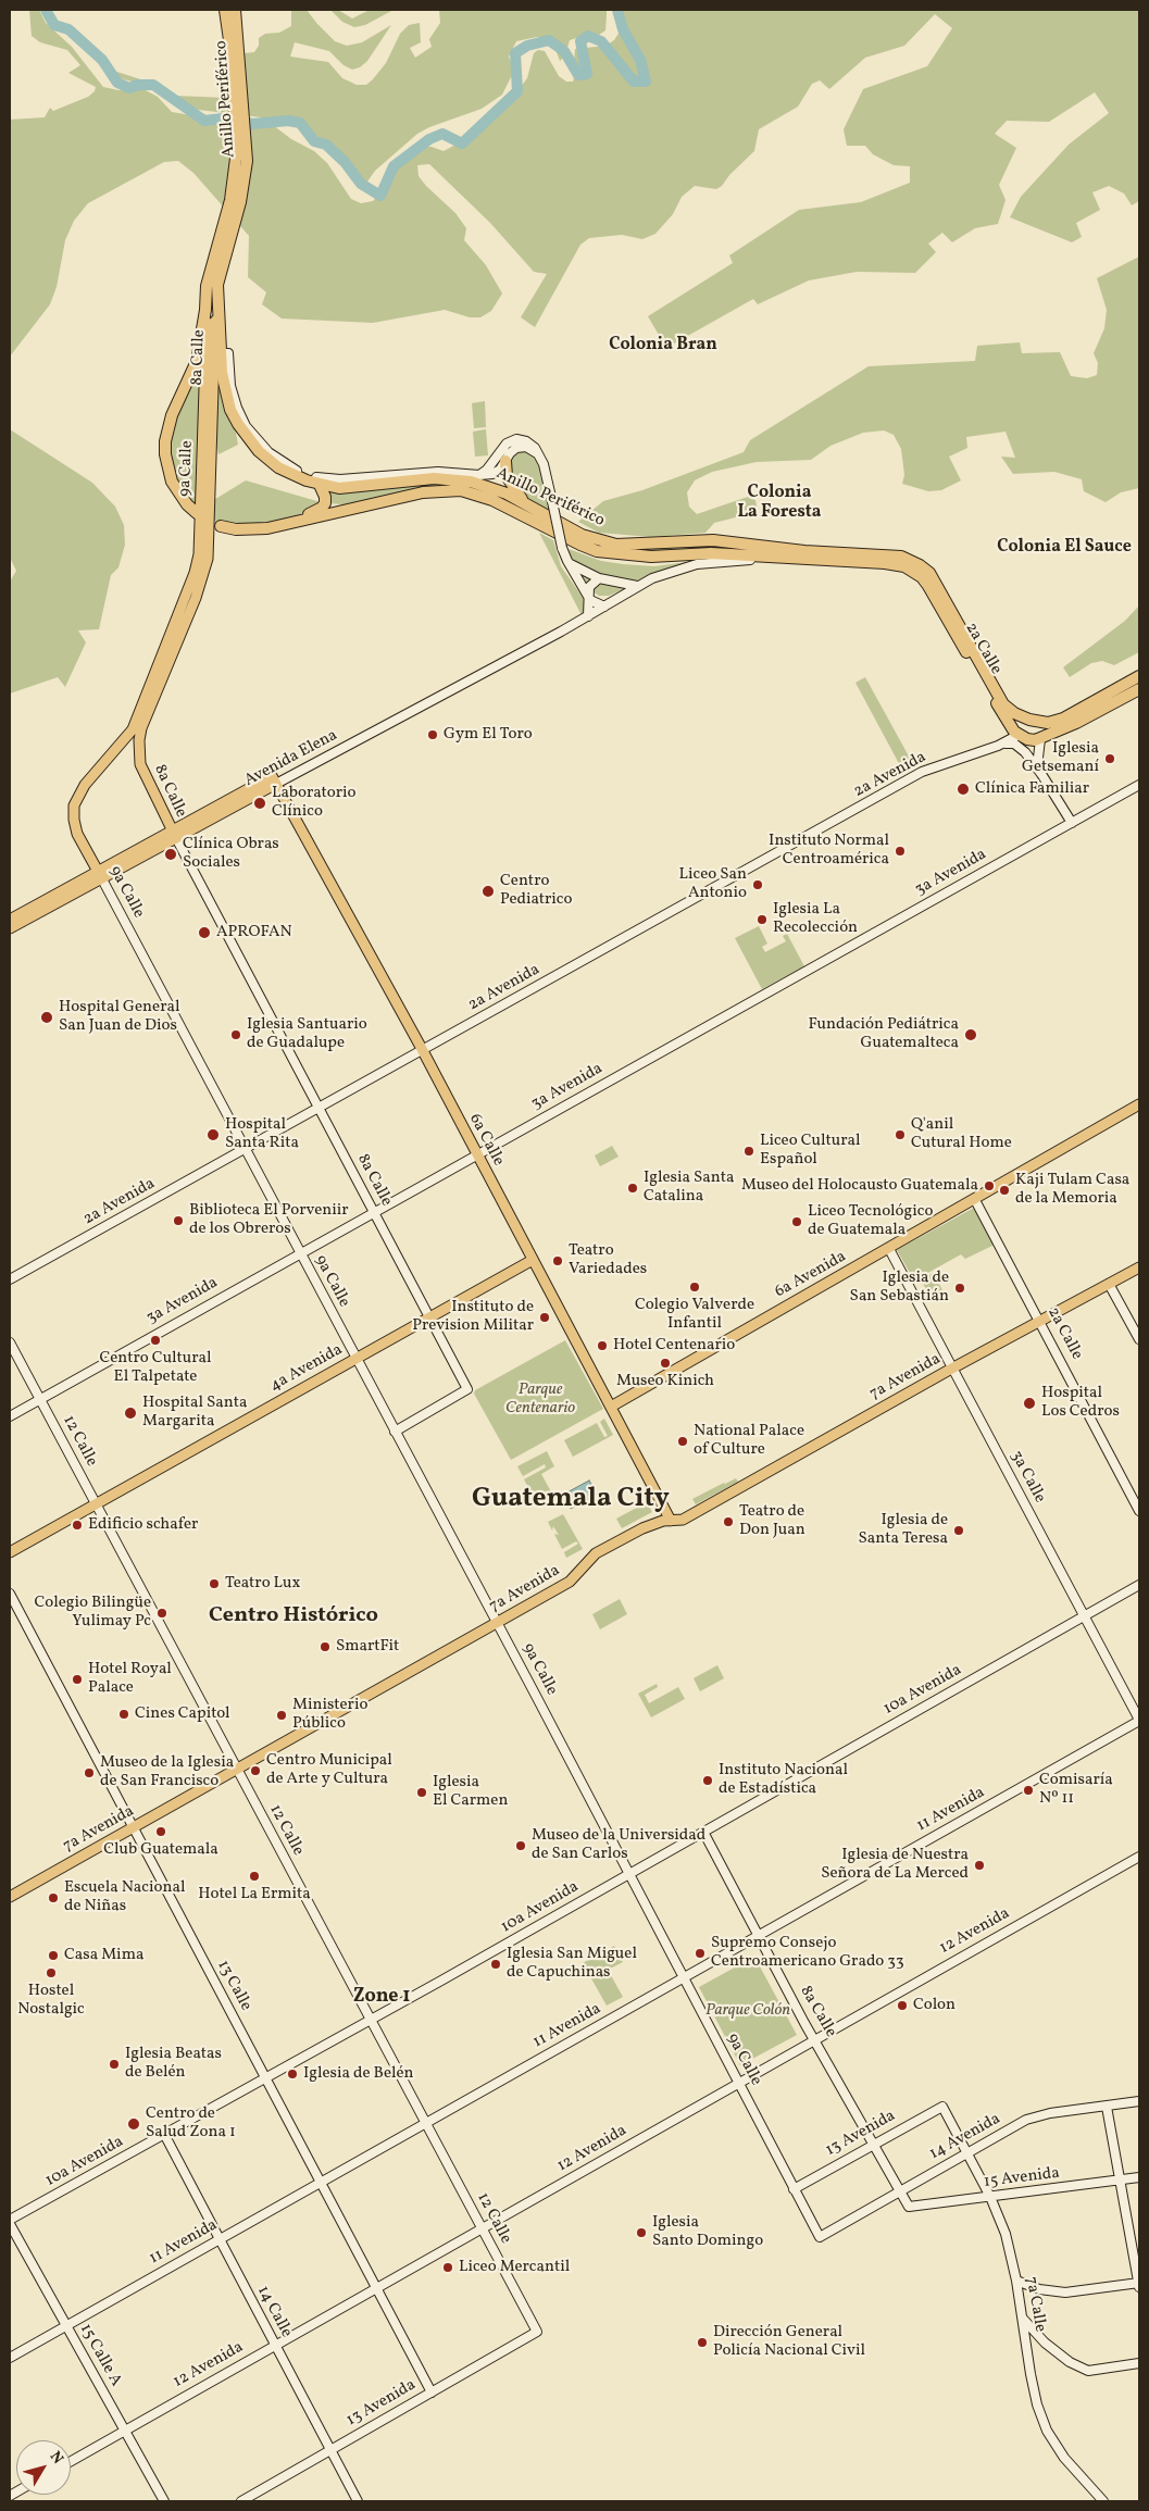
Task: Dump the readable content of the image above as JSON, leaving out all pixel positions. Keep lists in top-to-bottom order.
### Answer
{
  "streets": {
    "highway": ["Anillo Periférico", "2a Calle"],
    "main road": [
      "8a Calle",
      "9a Calle",
      "Avenida Elena",
      "6a Calle",
      "6a Avenida",
      "4a Avenida",
      "7a Avenida"
    ],
    "street": [
      "2a Avenida",
      "3a Avenida",
      "12 Calle",
      "3a Calle",
      "10a Avenida",
      "11 Avenida",
      "12 Avenida",
      "13 Calle",
      "13 Avenida",
      "14 Avenida",
      "15 Avenida",
      "7a Calle",
      "14 Calle",
      "15 Calle A"
    ]
  },
  "crossings": [
    ["Anillo Periférico", "8a Calle"],
    ["Anillo Periférico", "9a Calle"],
    ["Anillo Periférico", "2a Calle"],
    ["Anillo Periférico", "Avenida Elena"],
    ["8a Calle", "9a Calle"],
    ["8a Calle", "Avenida Elena"],
    ["8a Calle", "2a Avenida"],
    ["8a Calle", "3a Avenida"],
    ["8a Calle", "4a Avenida"],
    ["8a Calle", "10a Avenida"],
    ["8a Calle", "11 Avenida"],
    ["8a Calle", "12 Avenida"],
    ["8a Calle", "13 Avenida"],
    ["8a Calle", "14 Avenida"],
    ["8a Calle", "15 Avenida"],
    ["9a Calle", "Avenida Elena"],
    ["9a Calle", "2a Avenida"],
    ["9a Calle", "3a Avenida"],
    ["9a Calle", "4a Avenida"],
    ["9a Calle", "7a Avenida"],
    ["9a Calle", "10a Avenida"],
    ["9a Calle", "11 Avenida"],
    ["9a Calle", "12 Avenida"],
    ["9a Calle", "13 Avenida"],
    ["9a Calle", "14 Avenida"],
    ["2a Calle", "2a Avenida"],
    ["2a Calle", "6a Avenida"],
    ["2a Calle", "7a Avenida"],
    ["Avenida Elena", "6a Calle"],
    ["2a Avenida", "6a Calle"],
    ["3a Avenida", "6a Calle"],
    ["3a Avenida", "12 Calle"],
    ["6a Calle", "6a Avenida"],
    ["6a Calle", "4a Avenida"],
    ["6a Calle", "7a Avenida"],
    ["6a Avenida", "3a Calle"],
    ["4a Avenida", "12 Calle"],
    ["7a Avenida", "12 Calle"],
    ["7a Avenida", "3a Calle"],
    ["7a Avenida", "13 Calle"],
    ["12 Calle", "10a Avenida"],
    ["12 Calle", "11 Avenida"],
    ["12 Calle", "12 Avenida"],
    ["12 Calle", "13 Avenida"],
    ["3a Calle", "10a Avenida"],
    ["3a Calle", "11 Avenida"],
    ["10a Avenida", "13 Calle"],
    ["10a Avenida", "14 Calle"],
    ["10a Avenida", "15 Calle A"],
    ["11 Avenida", "13 Calle"],
    ["11 Avenida", "14 Calle"],
    ["11 Avenida", "15 Calle A"],
    ["12 Avenida", "13 Calle"],
    ["12 Avenida", "14 Calle"],
    ["12 Avenida", "15 Calle A"],
    ["13 Calle", "13 Avenida"],
    ["13 Avenida", "7a Calle"],
    ["13 Avenida", "14 Calle"],
    ["14 Avenida", "7a Calle"],
    ["15 Avenida", "7a Calle"]
  ],
  "districts": [
    "Colonia Bran",
    "Colonia La Foresta",
    "Colonia El Sauce",
    "Guatemala City",
    "Centro Histórico",
    "Zone 1"
  ],
  "parks": ["Parque Centenario", "Parque Colón"],
  "places": [
    "Gym El Toro",
    "Iglesia Getsemaní",
    "Clínica Familiar",
    "Laboratorio Clínico",
    "Instituto Normal Centroamérica",
    "Clínica Obras Sociales",
    "Liceo San Antonio",
    "Centro Pediatrico",
    "Iglesia La Recolección",
    "APROFAN",
    "Hospital General San Juan de Dios",
    "Iglesia Santuario de Guadalupe",
    "Fundación Pediátrica Guatemalteca",
    "Hospital Santa Rita",
    "Q'anil Cutural Home",
    "Liceo Cultural Español",
    "Museo del Holocausto Guatemala",
    "Iglesia Santa Catalina",
    "Kaji Tulam Casa de la Memoria",
    "Biblioteca El Porveniir de los Obreros",
    "Liceo Tecnológico de Guatemala",
    "Teatro Variedades",
    "Colegio Valverde Infantil",
    "Iglesia de San Sebastián",
    "Instituto de Prevision Militar",
    "Centro Cultural El Talpetate",
    "Hotel Centenario",
    "Museo Kinich",
    "Hospital Los Cedros",
    "Hospital Santa Margarita",
    "National Palace of Culture",
    "Teatro de Don Juan",
    "Edificio schafer",
    "Iglesia de Santa Teresa",
    "Teatro Lux",
    "Colegio Bilingüe Yulimay Pc",
    "SmartFit",
    "Hotel Royal Palace",
    "Cines Capitol",
    "Ministerio Público",
    "Centro Municipal de Arte y Cultura",
    "Museo de la Iglesia de San Francisco",
    "Instituto Nacional de Estadística",
    "Comisaría Nº 11",
    "Iglesia El Carmen",
    "Club Guatemala",
    "Museo de la Universidad de San Carlos",
    "Iglesia de Nuestra Señora de La Merced",
    "Hotel La Ermita",
    "Escuela Nacional de Niñas",
    "Supremo Consejo Centroamericano Grado 33",
    "Casa Mima",
    "Iglesia San Miguel de Capuchinas",
    "Hostel Nostalgic",
    "Colon",
    "Iglesia Beatas de Belén",
    "Iglesia de Belén",
    "Centro de Salud Zona 1",
    "Iglesia Santo Domingo",
    "Liceo Mercantil",
    "Dirección General Policía Nacional Civil"
  ],
  "north": "top right"
}
